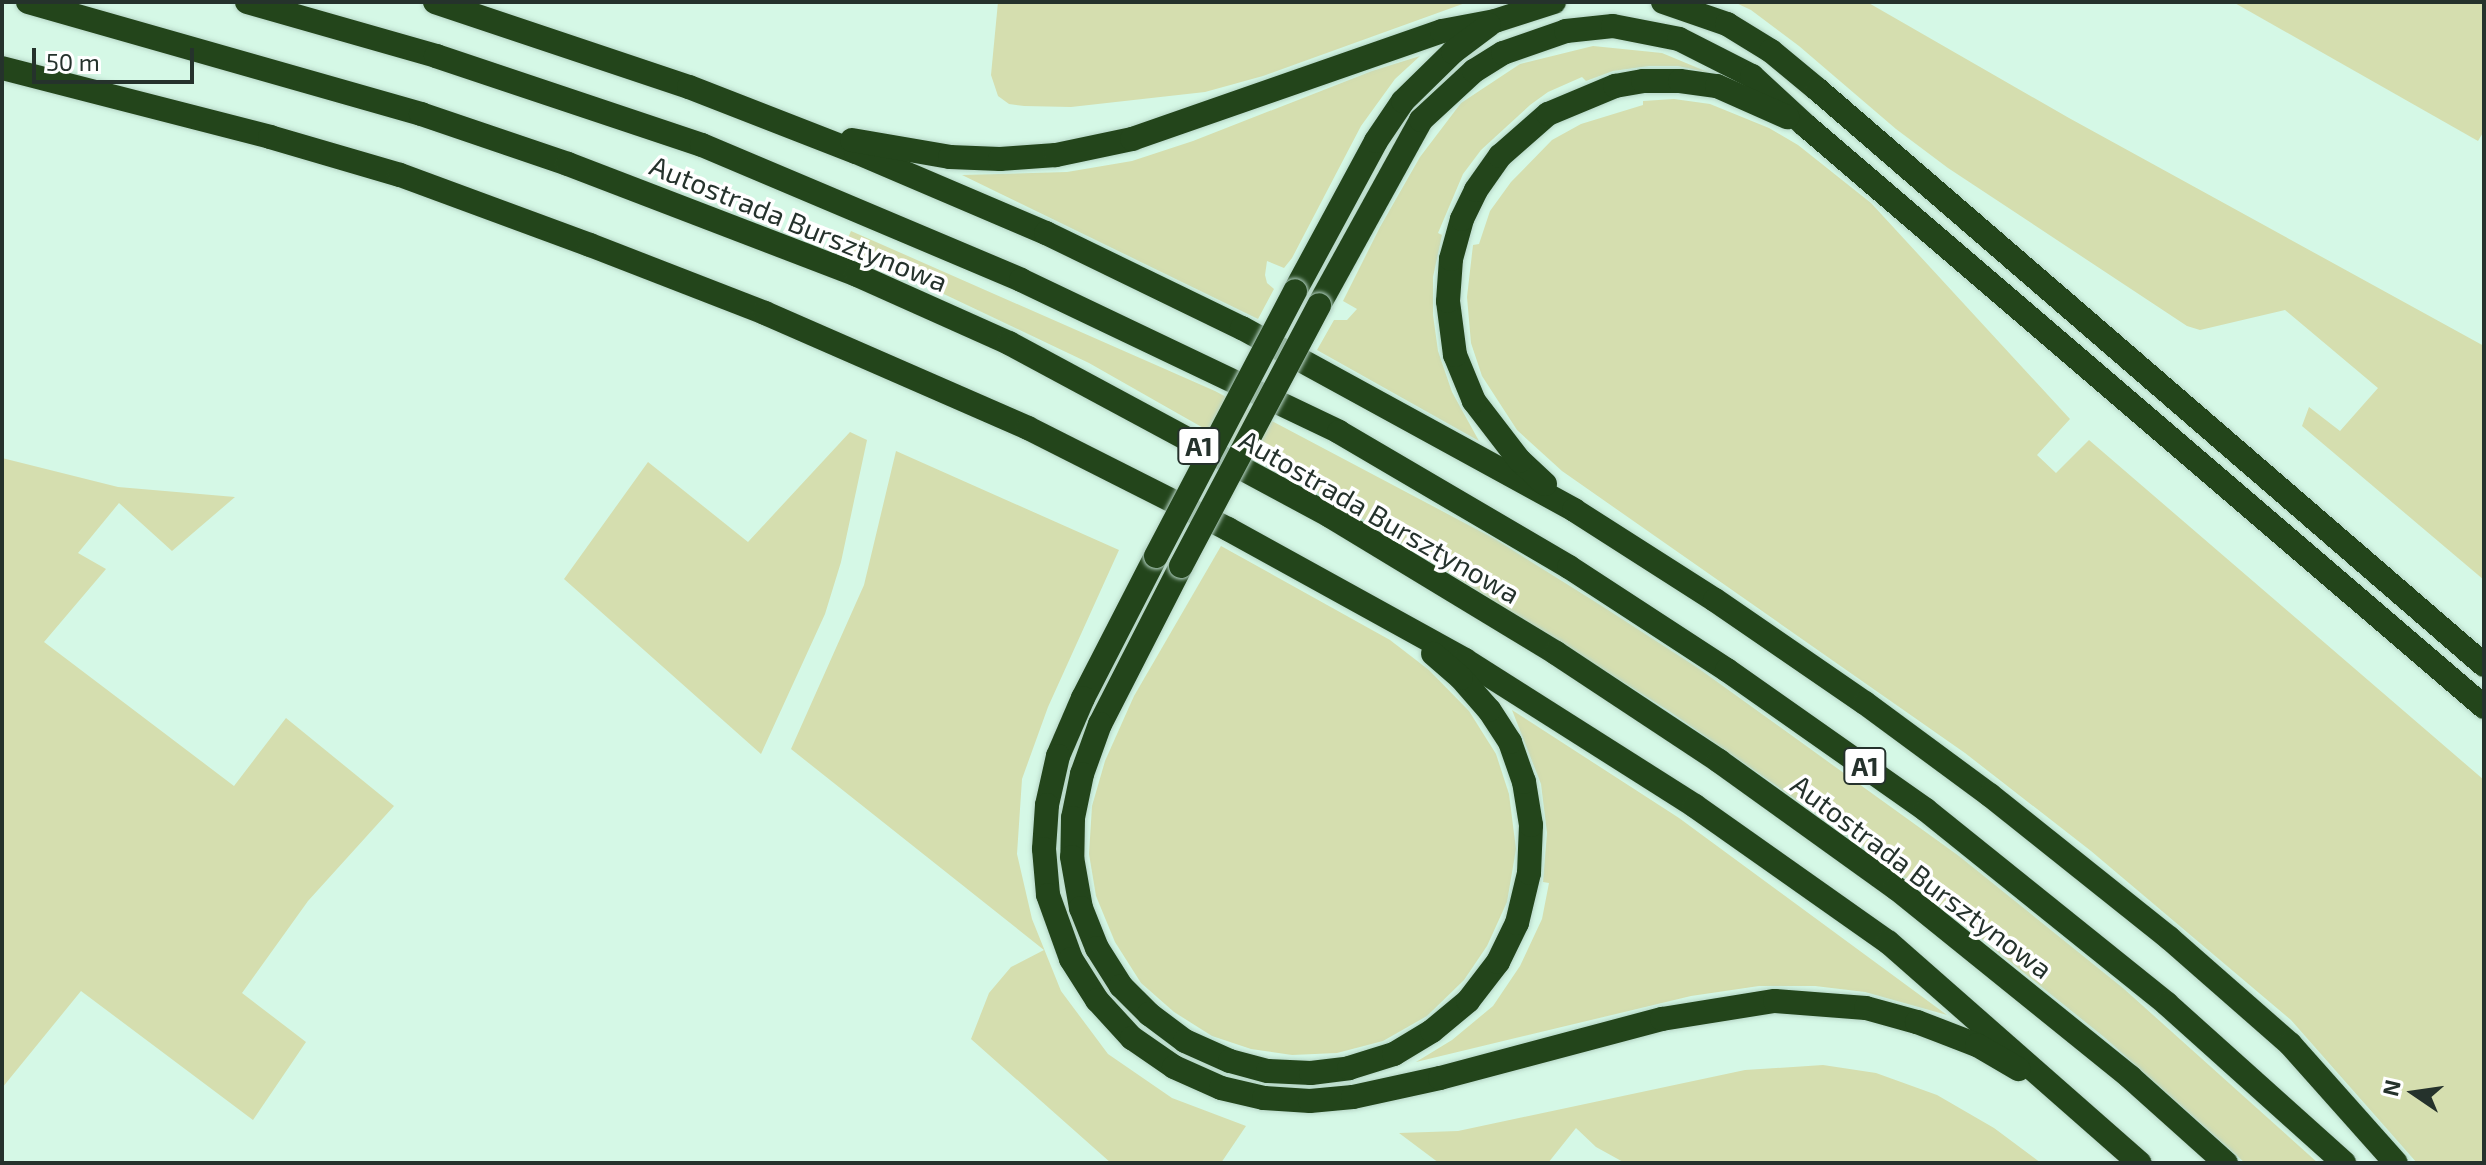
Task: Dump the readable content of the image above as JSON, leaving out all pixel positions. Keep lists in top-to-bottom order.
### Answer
{
  "streets": {
    "highway": ["Autostrada Bursztynowa", "A1"]
  },
  "scale_bar": "50 m",
  "north": "left"
}
